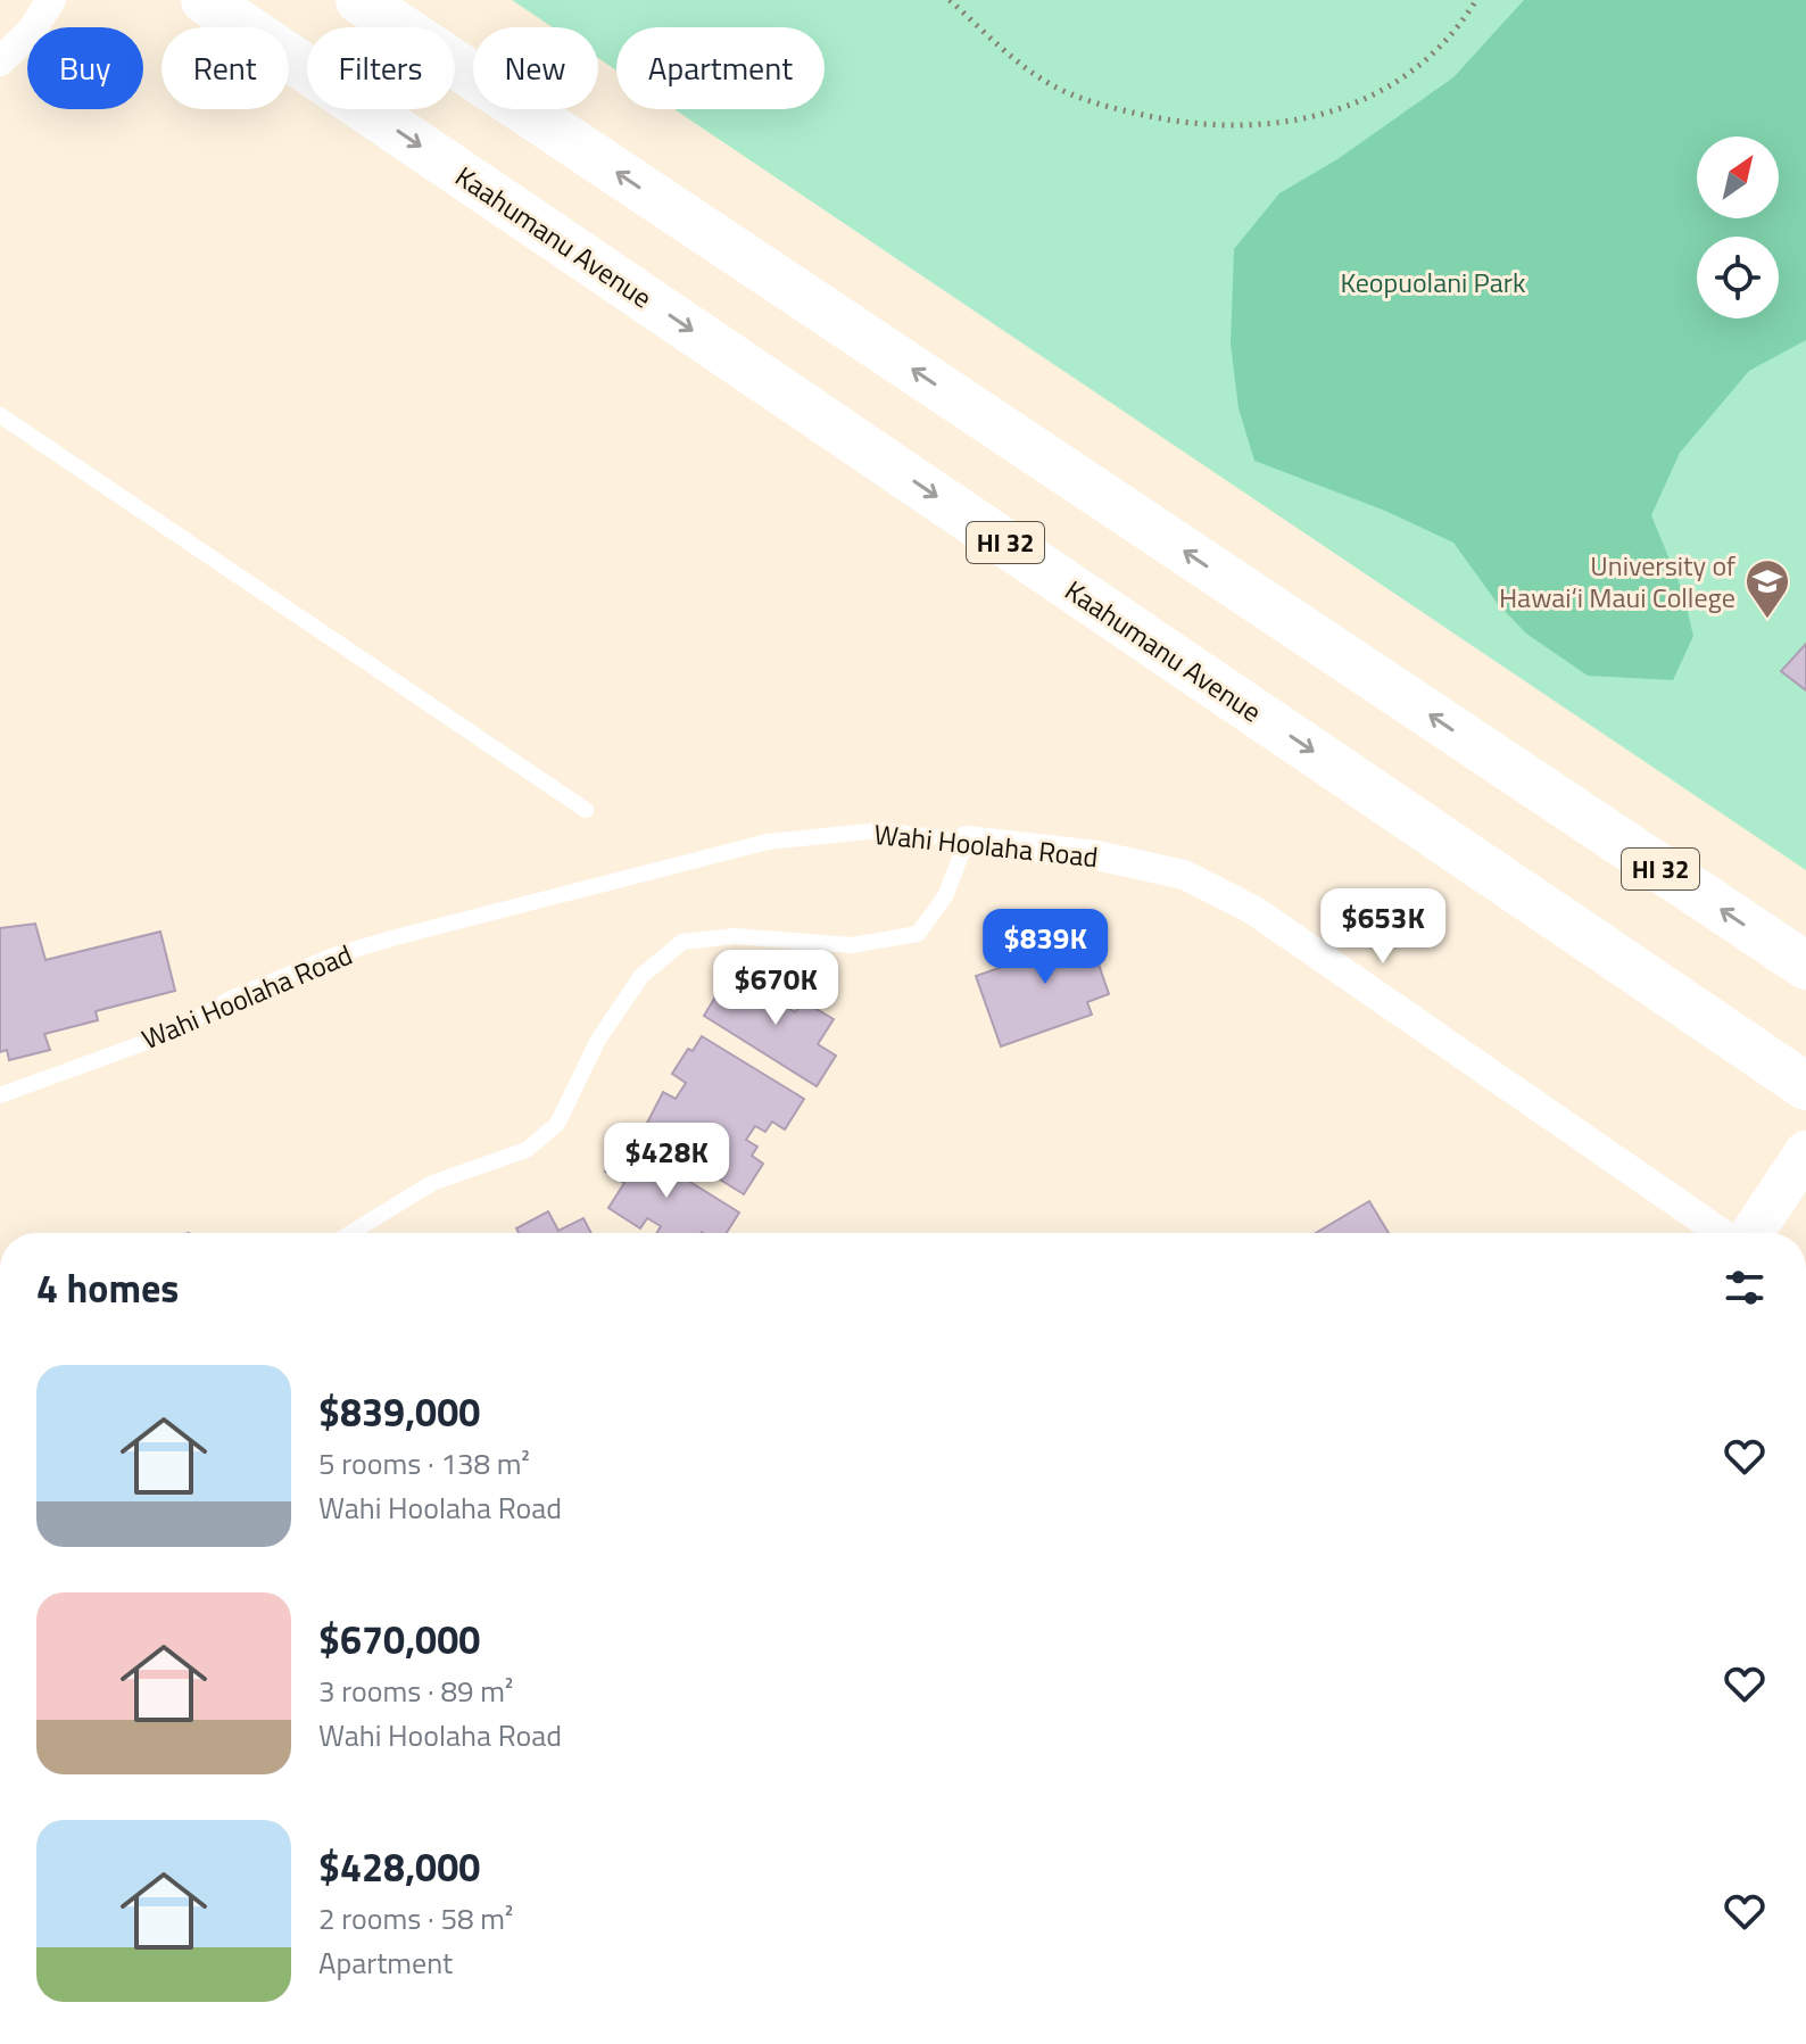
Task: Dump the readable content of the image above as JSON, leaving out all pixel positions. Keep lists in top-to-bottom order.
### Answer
{
  "streets": {
    "main road": ["Kaahumanu Avenue", "HI 32"],
    "street": ["Wahi Hoolaha Road"]
  },
  "parks": ["Keopuolani Park"],
  "places": {
    "school or university": ["University of Hawai‘i Maui College"]
  },
  "north": "top right",
  "page": {
    "chip": [
      "Buy",
      "Rent",
      "Filters",
      "New",
      "Apartment"
    ],
    "price": [
      "$653K",
      "$839K",
      "$670K",
      "$428K"
    ],
    "heading": "4 homes",
    "list": [
      {
        "name": "$839,000",
        "note": "5 rooms · 138 m² · Wahi Hoolaha Road"
      },
      {
        "name": "$670,000",
        "note": "3 rooms · 89 m² · Wahi Hoolaha Road"
      },
      {
        "name": "$428,000",
        "note": "2 rooms · 58 m² · Apartment"
      }
    ]
  }
}
